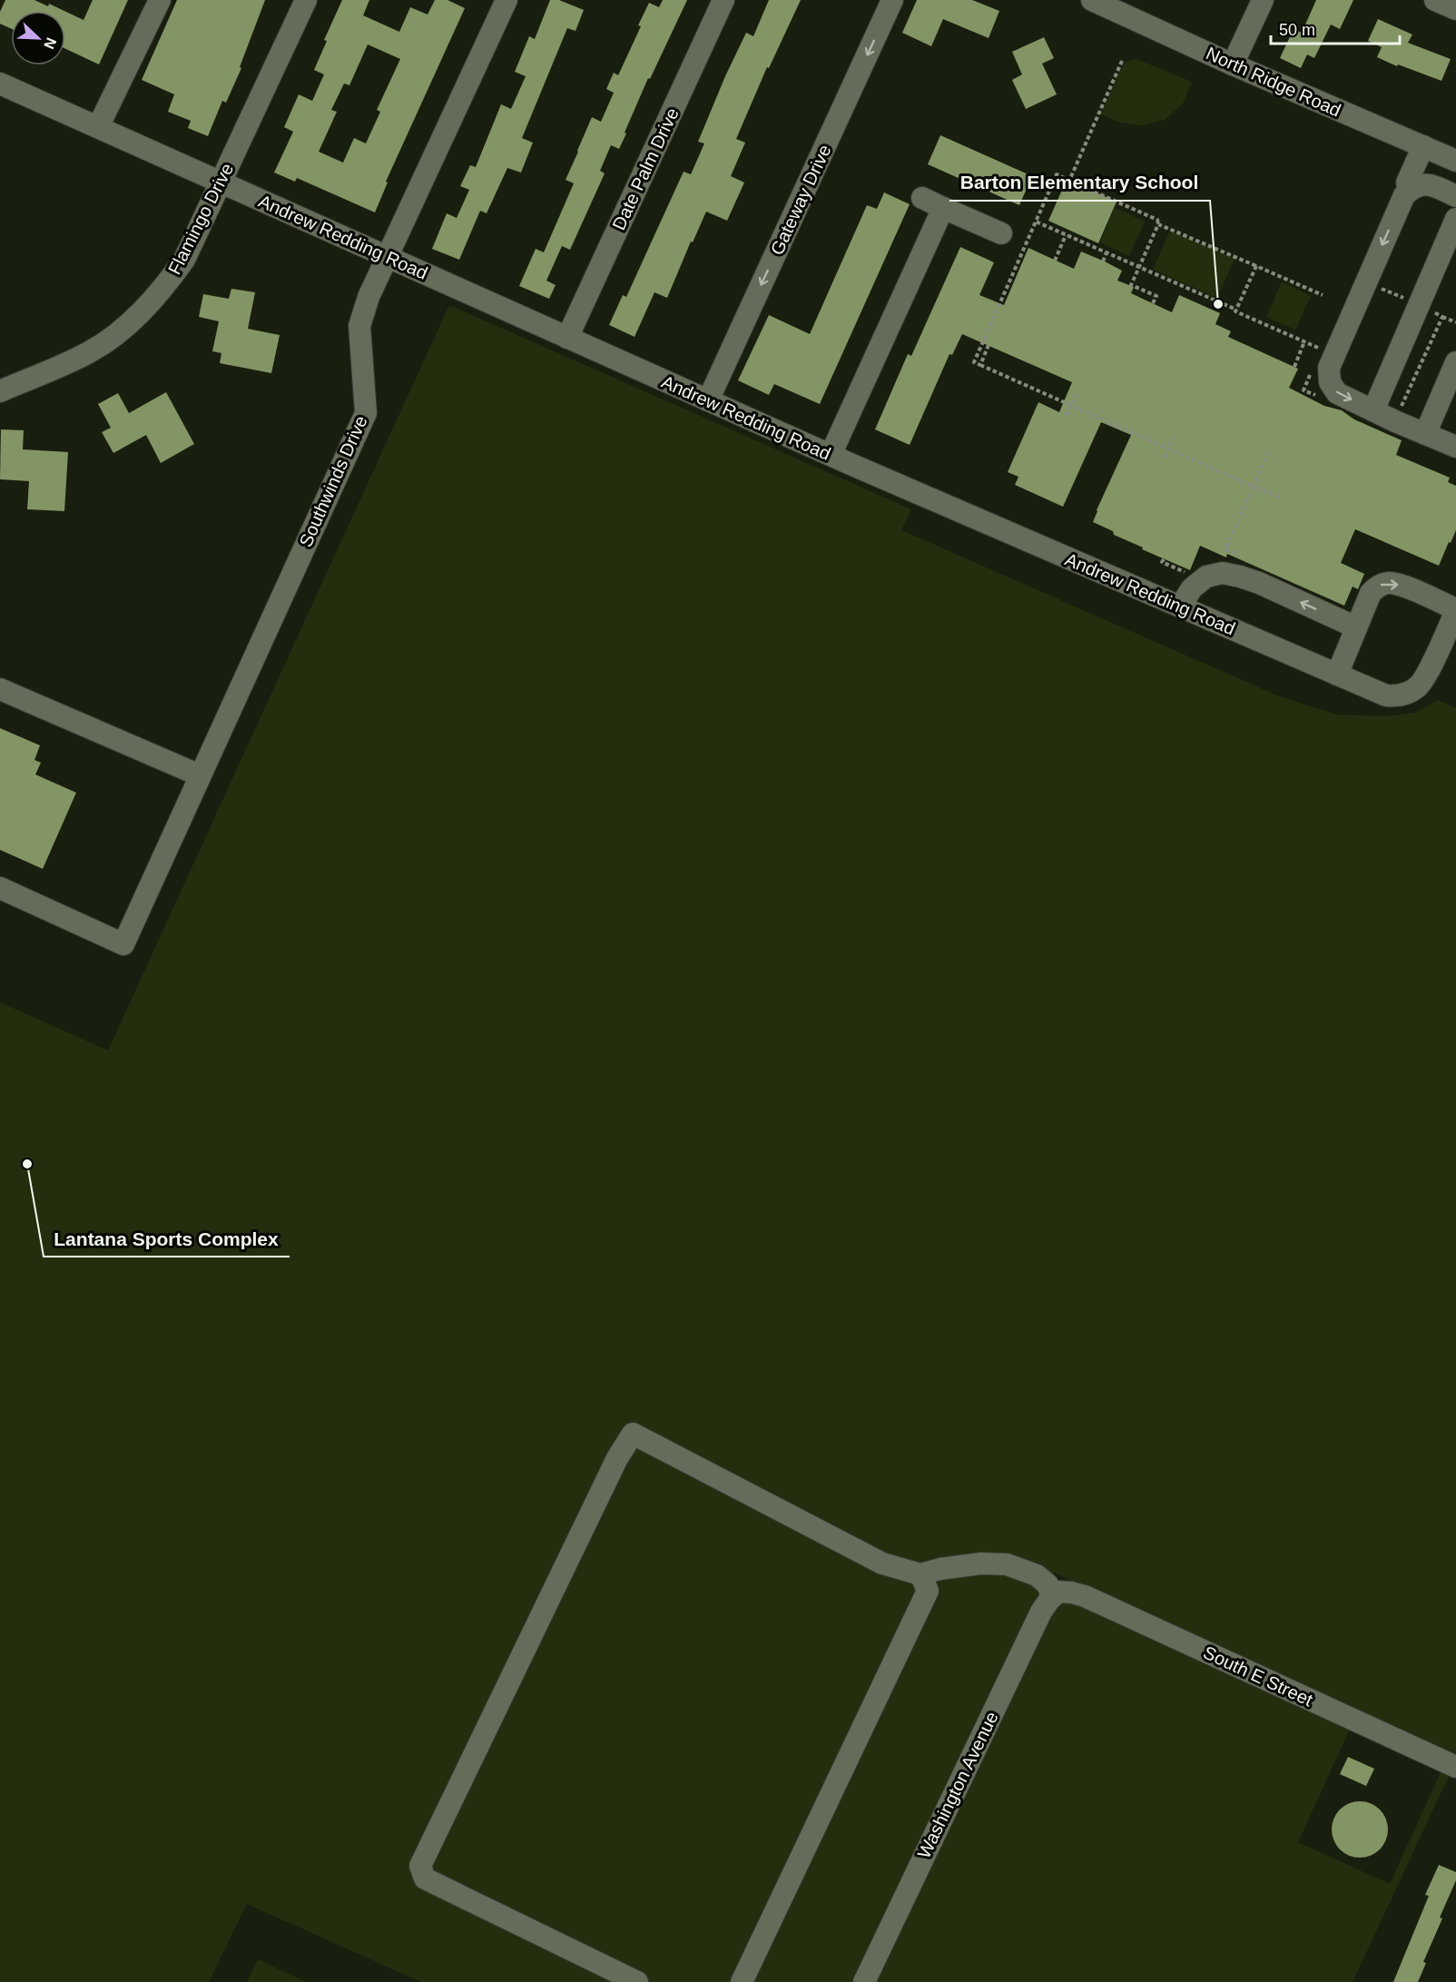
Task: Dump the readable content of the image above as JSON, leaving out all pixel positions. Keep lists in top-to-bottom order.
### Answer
{
  "streets": {
    "street": [
      "North Ridge Road",
      "Date Palm Drive",
      "Gateway Drive",
      "Flamingo Drive",
      "Andrew Redding Road",
      "Southwinds Drive",
      "South E Street",
      "Washington Avenue"
    ]
  },
  "crossings": [
    ["Date Palm Drive", "Andrew Redding Road"],
    ["Gateway Drive", "Andrew Redding Road"],
    ["Flamingo Drive", "Andrew Redding Road"],
    ["Andrew Redding Road", "Southwinds Drive"],
    ["South E Street", "Washington Avenue"]
  ],
  "places": ["Barton Elementary School", "Lantana Sports Complex"],
  "scale_bar": "50 m",
  "north": "bottom right"
}
